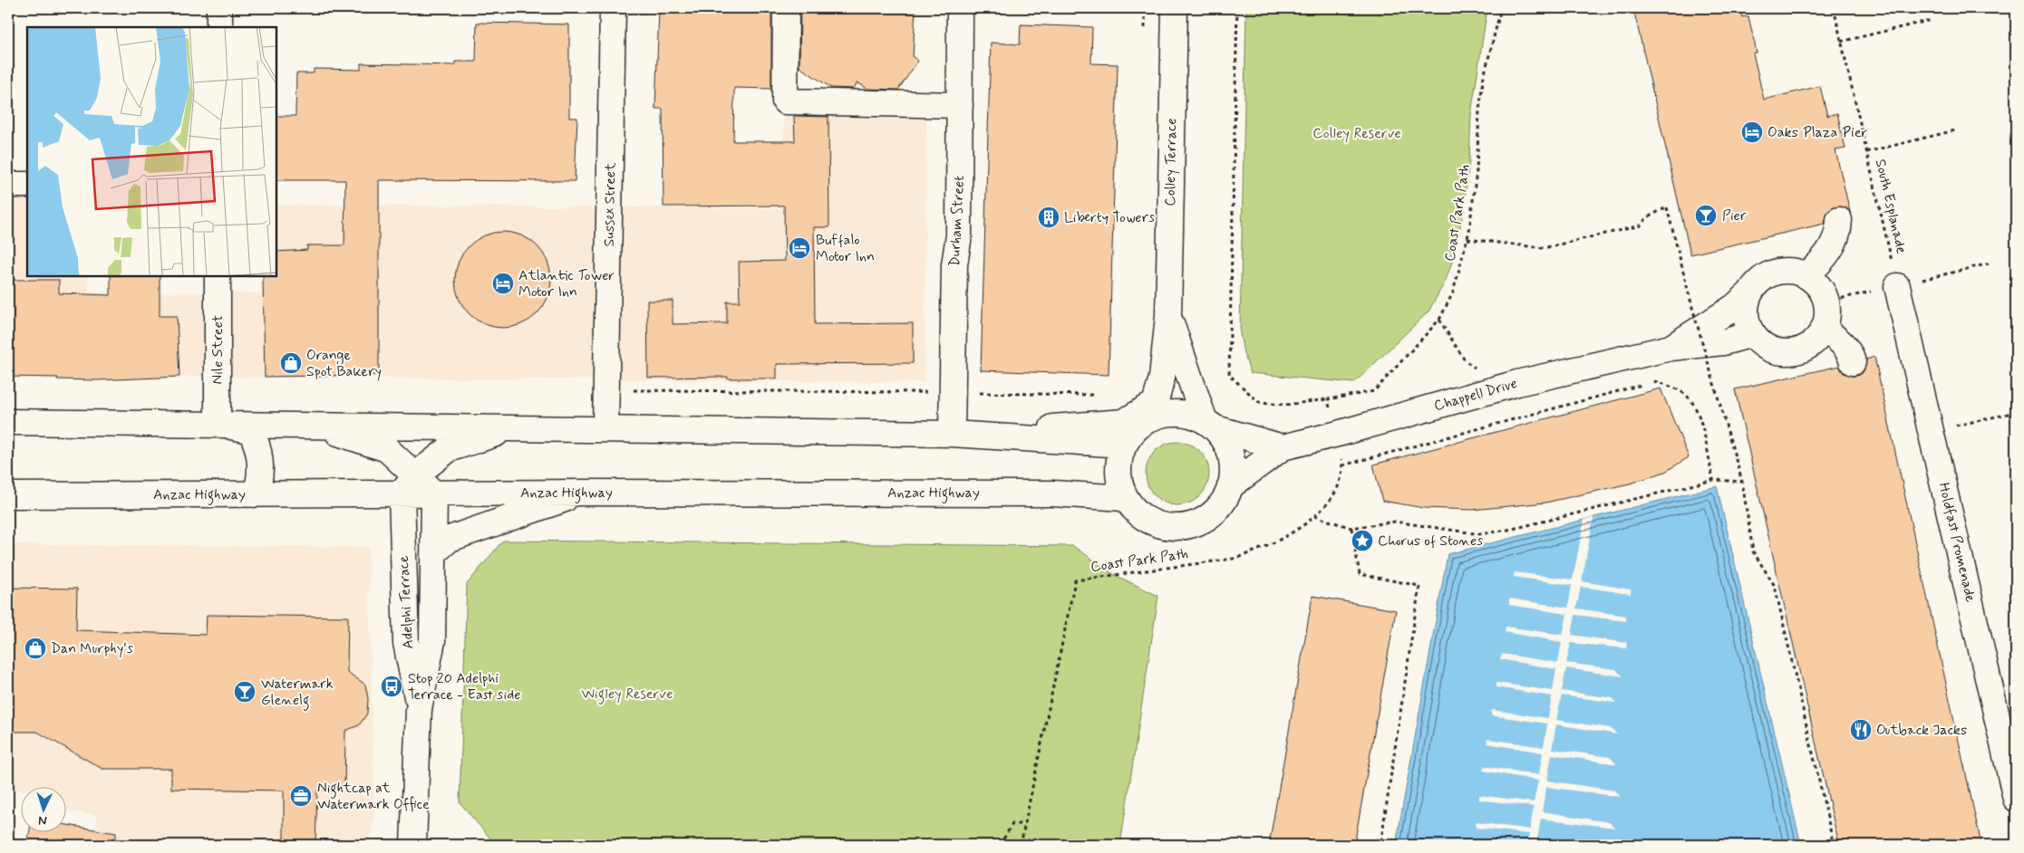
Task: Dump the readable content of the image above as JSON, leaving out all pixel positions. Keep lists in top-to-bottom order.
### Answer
{
  "streets": {
    "street": [
      "Colley Terrace",
      "Sussex Street",
      "Durham Street",
      "Nile Street",
      "Chappell Drive",
      "Anzac Highway",
      "Holdfast Promenade",
      "Adelphi Terrace"
    ],
    "path": ["South Esplanade", "Coast Park Path"]
  },
  "crossings": [
    ["Colley Terrace", "Chappell Drive"],
    ["Colley Terrace", "Anzac Highway"],
    ["South Esplanade", "Holdfast Promenade"],
    ["Chappell Drive", "Anzac Highway"],
    ["Anzac Highway", "Adelphi Terrace"]
  ],
  "parks": ["Colley Reserve", "Wigley Reserve"],
  "places": {
    "hotel": ["Oaks Plaza Pier", "Buffalo Motor Inn", "Atlantic Tower Motor Inn"],
    "bar": ["Pier", "Watermark Glenelg"],
    "building": ["Liberty Towers"],
    "shop": ["Orange Spot Bakery", "Dan Murphy's"],
    "place": ["Chorus of Stones"],
    "bus stop": ["Stop 20 Adelphi Terrace - East side"],
    "restaurant": ["Outback Jacks"],
    "office": ["Nightcap at Watermark Office"]
  },
  "north": "bottom"
}
